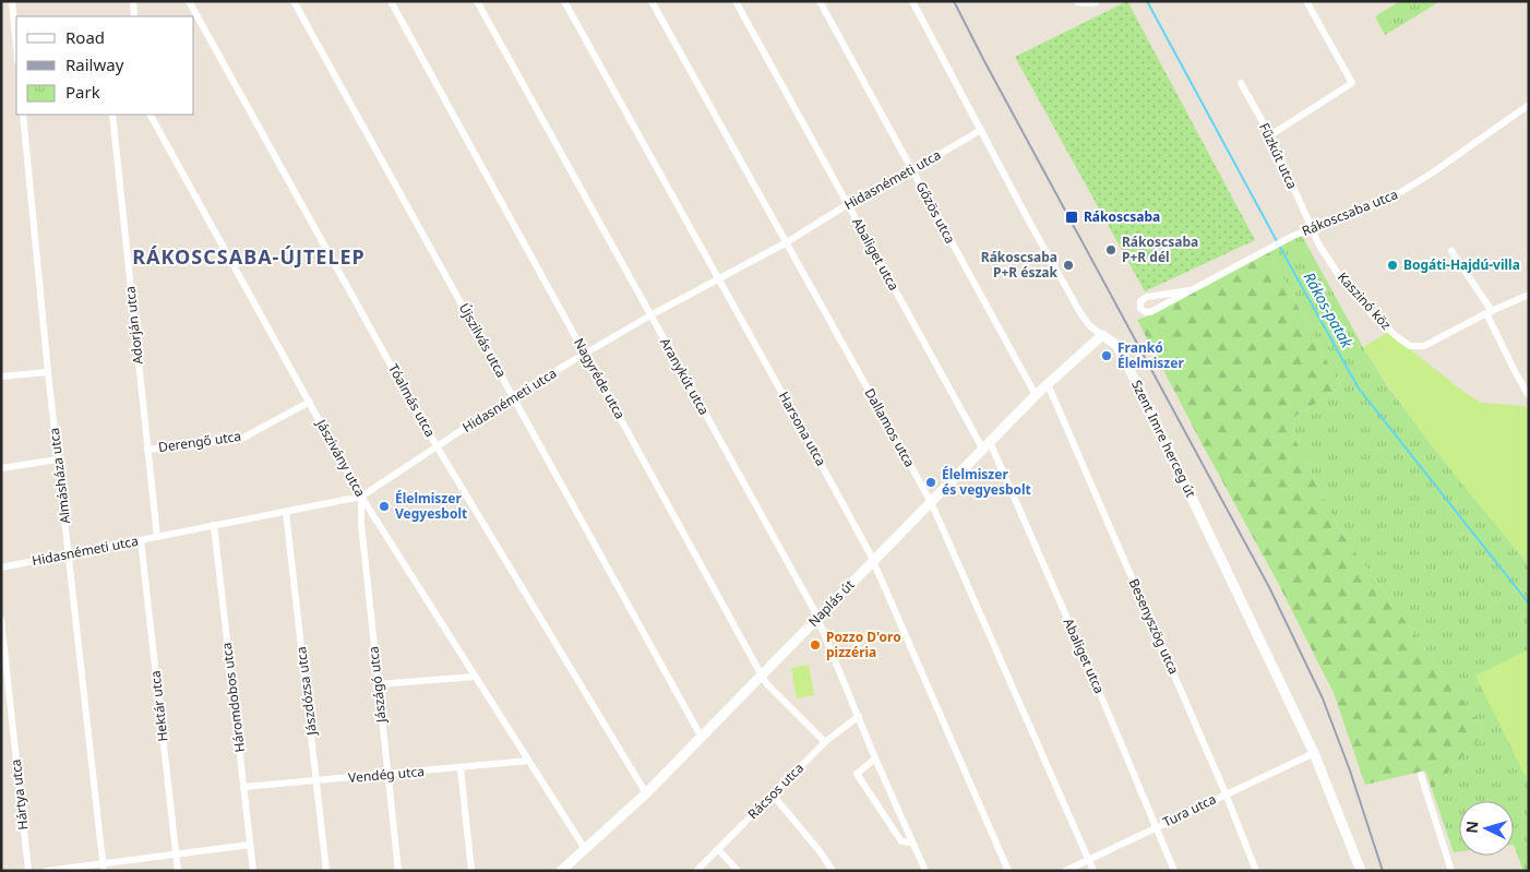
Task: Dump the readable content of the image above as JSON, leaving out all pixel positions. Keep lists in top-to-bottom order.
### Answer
{
  "streets": {
    "street": [
      "Fűzkút utca",
      "Hidasnémeti utca",
      "Gőzös utca",
      "Rákoscsaba utca",
      "Abaliget utca",
      "Kaszinó köz",
      "Adorján utca",
      "Újszilvás utca",
      "Aranykút utca",
      "Nagyréde utca",
      "Tóalmás utca",
      "Dallamos utca",
      "Harsona utca",
      "Szent Imre herceg út",
      "Derengő utca",
      "Jászivány utca",
      "Almásháza utca",
      "Naplás út",
      "Besenyszög utca",
      "Jászágó utca",
      "Jászdózsa utca",
      "Háromdobos utca",
      "Hektár utca",
      "Vendég utca",
      "Rácsos utca",
      "Hártya utca",
      "Tura utca"
    ]
  },
  "crossings": [
    ["Fűzkút utca", "Rákoscsaba utca"],
    ["Fűzkút utca", "Kaszinó köz"],
    ["Hidasnémeti utca", "Gőzös utca"],
    ["Hidasnémeti utca", "Abaliget utca"],
    ["Hidasnémeti utca", "Adorján utca"],
    ["Hidasnémeti utca", "Újszilvás utca"],
    ["Hidasnémeti utca", "Aranykút utca"],
    ["Hidasnémeti utca", "Nagyréde utca"],
    ["Hidasnémeti utca", "Tóalmás utca"],
    ["Hidasnémeti utca", "Dallamos utca"],
    ["Hidasnémeti utca", "Harsona utca"],
    ["Hidasnémeti utca", "Szent Imre herceg út"],
    ["Hidasnémeti utca", "Jászivány utca"],
    ["Hidasnémeti utca", "Almásháza utca"],
    ["Hidasnémeti utca", "Jászágó utca"],
    ["Hidasnémeti utca", "Jászdózsa utca"],
    ["Hidasnémeti utca", "Háromdobos utca"],
    ["Hidasnémeti utca", "Hektár utca"],
    ["Gőzös utca", "Naplás út"],
    ["Rákoscsaba utca", "Kaszinó köz"],
    ["Abaliget utca", "Naplás út"],
    ["Abaliget utca", "Tura utca"],
    ["Adorján utca", "Derengő utca"],
    ["Újszilvás utca", "Naplás út"],
    ["Aranykút utca", "Naplás út"],
    ["Aranykút utca", "Rácsos utca"],
    ["Nagyréde utca", "Naplás út"],
    ["Nagyréde utca", "Rácsos utca"],
    ["Tóalmás utca", "Naplás út"],
    ["Dallamos utca", "Naplás út"],
    ["Dallamos utca", "Tura utca"],
    ["Harsona utca", "Naplás út"],
    ["Szent Imre herceg út", "Naplás út"],
    ["Szent Imre herceg út", "Tura utca"],
    ["Derengő utca", "Jászivány utca"],
    ["Jászivány utca", "Naplás út"],
    ["Jászivány utca", "Jászágó utca"],
    ["Jászivány utca", "Vendég utca"],
    ["Naplás út", "Besenyszög utca"],
    ["Besenyszög utca", "Tura utca"],
    ["Jászágó utca", "Vendég utca"],
    ["Jászdózsa utca", "Vendég utca"],
    ["Háromdobos utca", "Vendég utca"]
  ],
  "districts": ["RÁKOSCSABA-ÚJTELEP"],
  "water": ["Rákos-patak"],
  "places": {
    "transit": ["Rákoscsaba"],
    "other": [
      "Rákoscsaba P+R dél",
      "Rákoscsaba P+R észak",
      "Bogáti-Hajdú-villa",
      "Frankó Élelmiszer",
      "Élelmiszer és vegyesbolt",
      "Élelmiszer Vegyesbolt",
      "Pozzo D'oro pizzéria"
    ]
  },
  "legend": ["Road", "Railway", "Park"],
  "north": "left"
}
